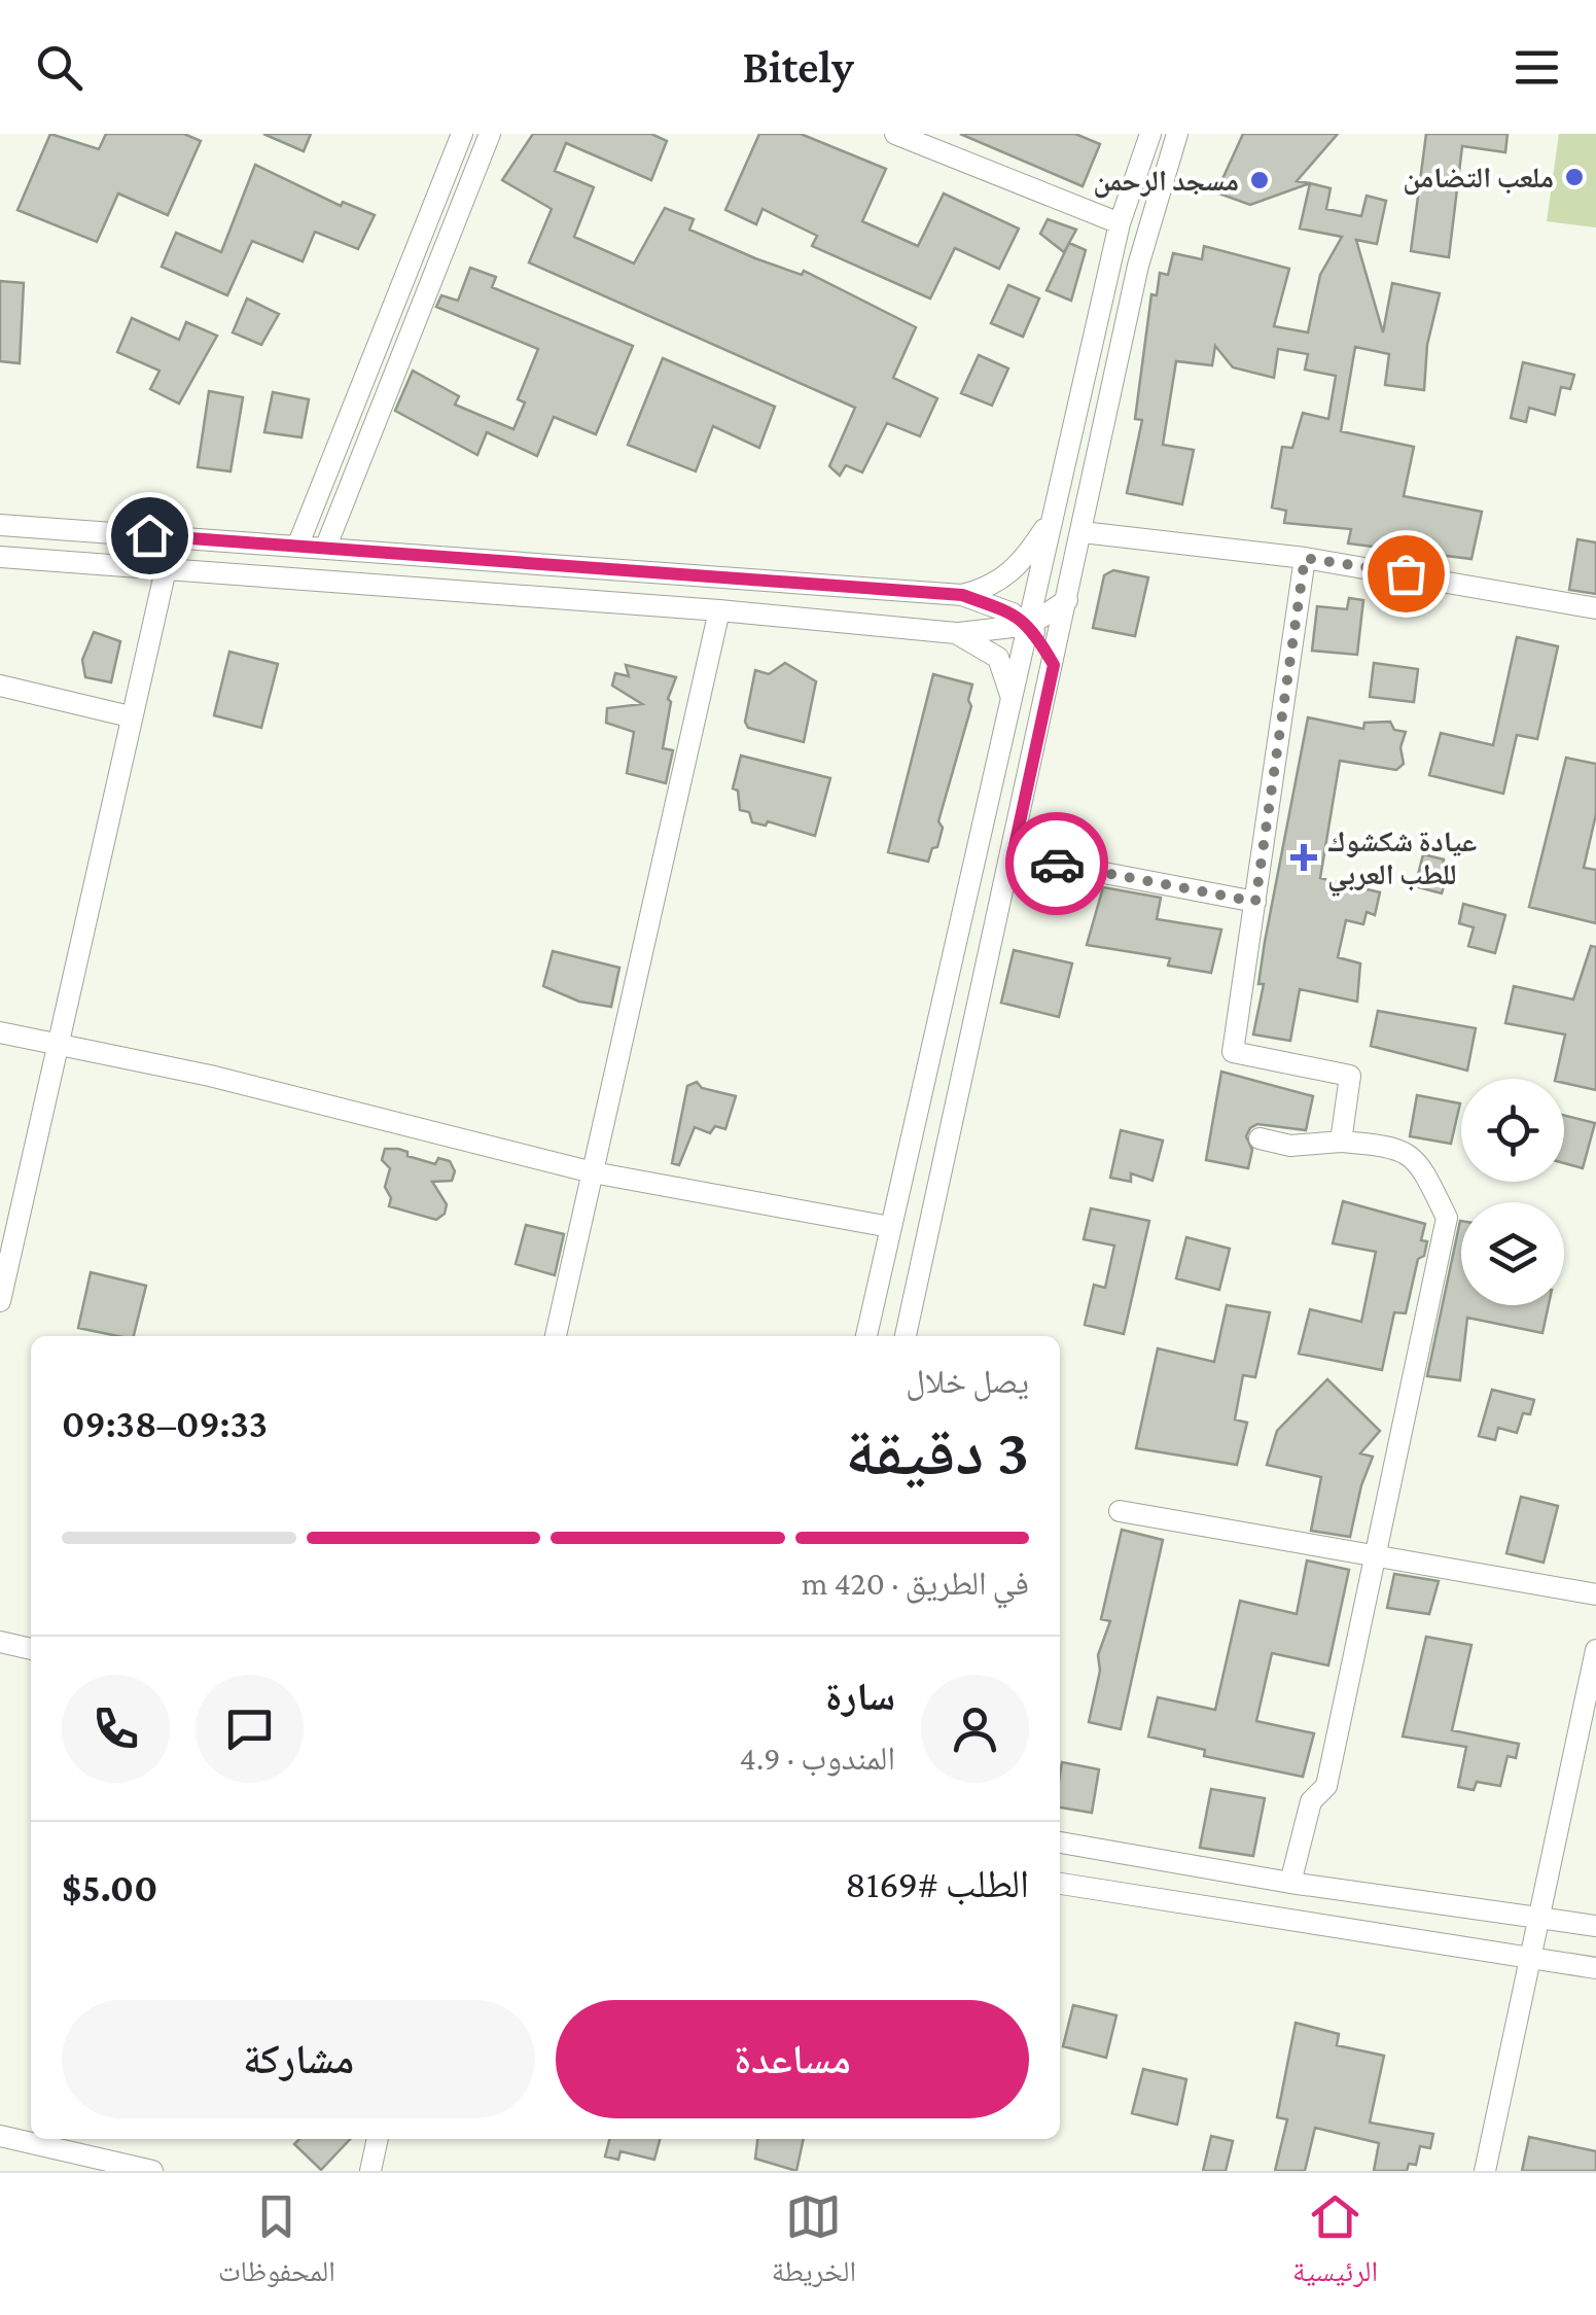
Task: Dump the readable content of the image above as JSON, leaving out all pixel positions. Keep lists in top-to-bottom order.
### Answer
{
  "places": {
    "other": ["ملعب التضامن", "مسجد الرحمن"],
    "health": ["عيادة شكشوك للطب العربي"]
  },
  "page": {
    "header": "Bitely",
    "heading": ["3 دقيقة", "يصل خلال", "09:33–09:38"],
    "panel": [
      "سارة",
      "المندوب · 4.9",
      "الطلب #8169",
      "$5.00"
    ],
    "bar": "في الطريق · 420 m",
    "buttons": ["مساعدة", "مشاركة"],
    "tabs": ["الرئيسية", "الخريطة", "المحفوظات"]
  }
}
